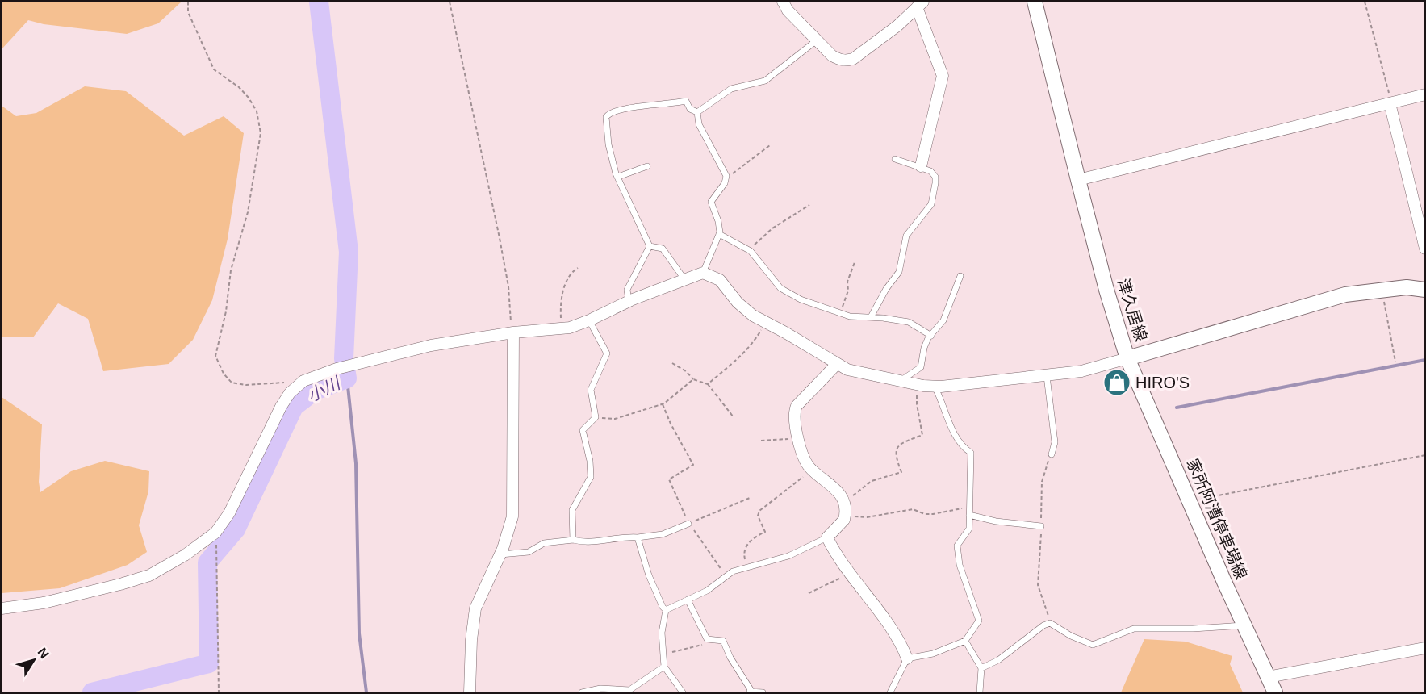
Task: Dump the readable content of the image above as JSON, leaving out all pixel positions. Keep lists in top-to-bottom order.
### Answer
{
  "streets": {
    "main road": ["津久居線", "家所阿漕停車場線"]
  },
  "crossings": [
    ["津久居線", "家所阿漕停車場線"]
  ],
  "water": ["小川"],
  "places": {
    "shop": ["HIRO'S"]
  },
  "north": "top right"
}
